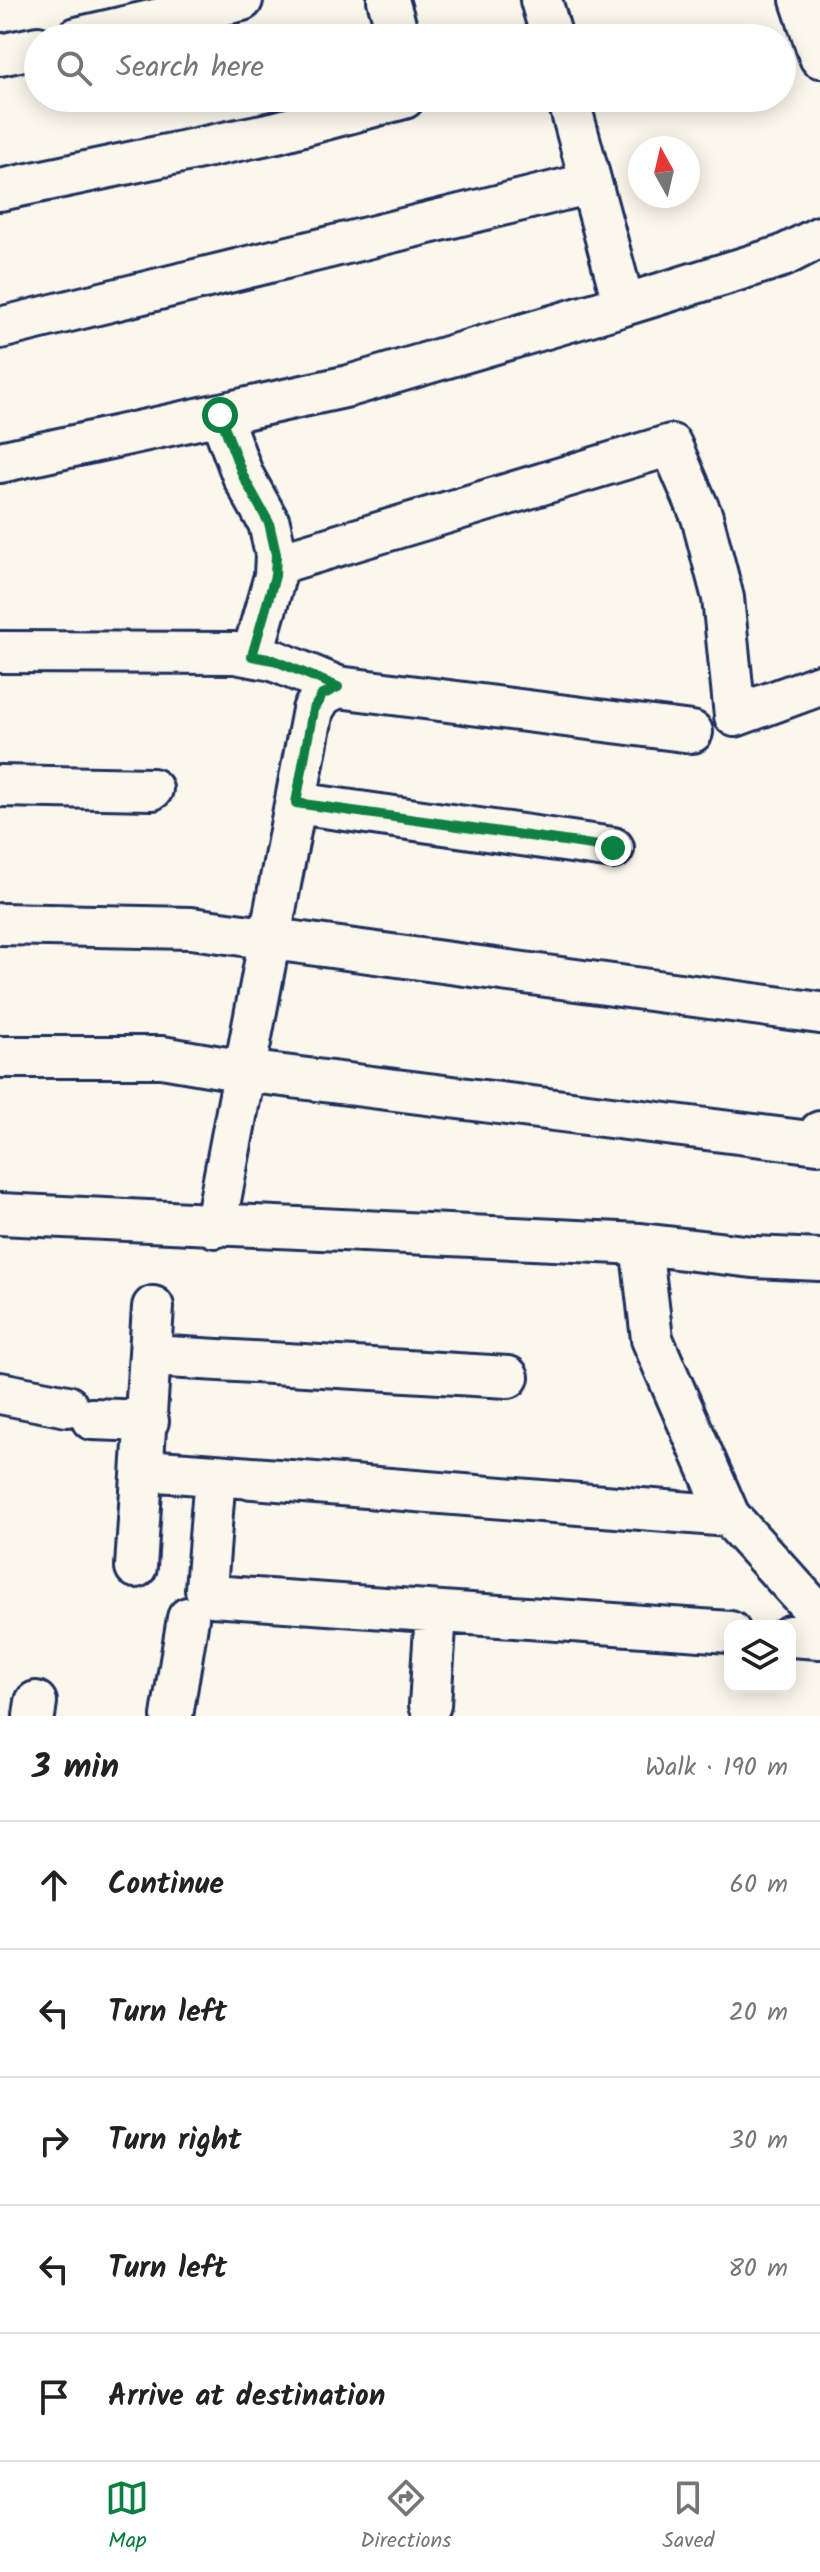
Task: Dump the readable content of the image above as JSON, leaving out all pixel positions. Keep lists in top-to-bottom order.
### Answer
{
  "north": "top",
  "page": {
    "search": "Search here",
    "heading": ["3 min", "Walk · 190 m"],
    "list": [
      ["Continue", "60 m"],
      ["Turn left", "20 m"],
      ["Turn right", "30 m"],
      ["Turn left", "80 m"],
      "Arrive at destination"
    ],
    "nav": ["Map", "Directions", "Saved"]
  }
}
